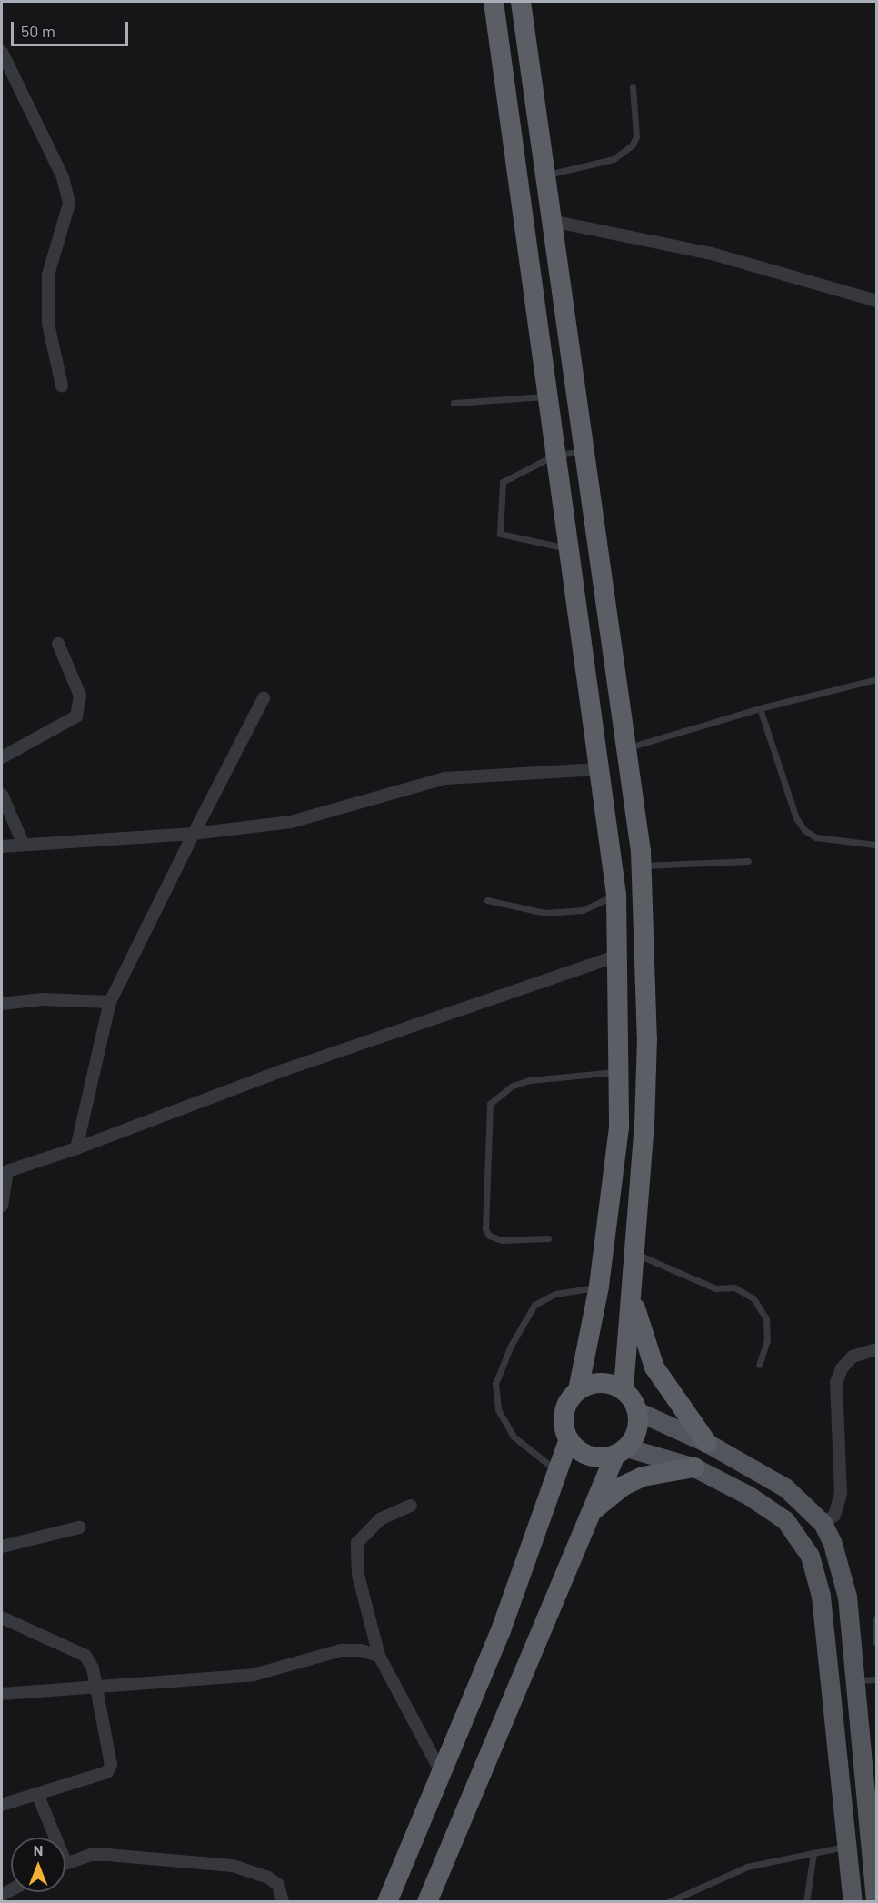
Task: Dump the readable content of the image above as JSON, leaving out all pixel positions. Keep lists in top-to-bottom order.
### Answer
{
  "scale_bar": "50 m",
  "north": "top"
}
